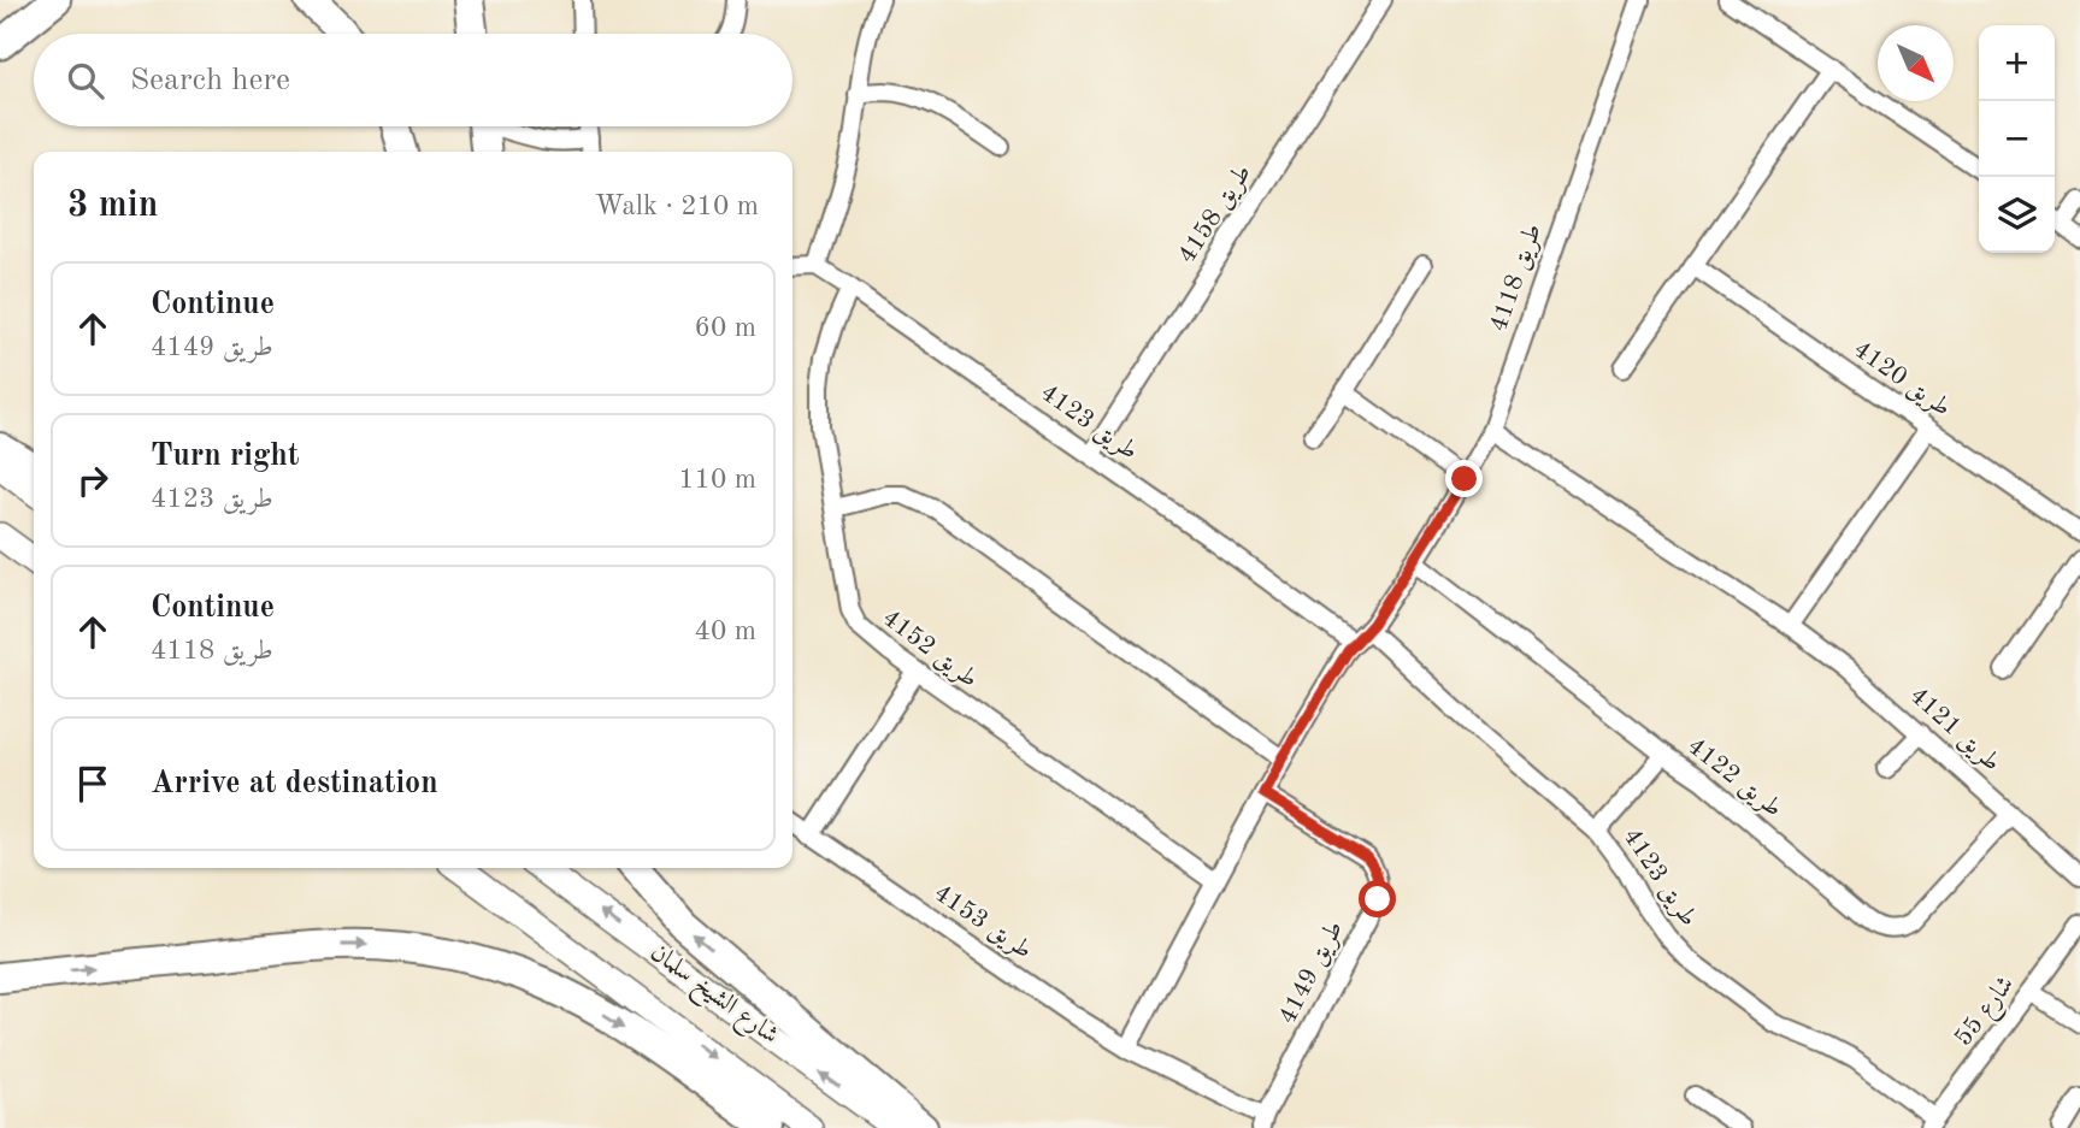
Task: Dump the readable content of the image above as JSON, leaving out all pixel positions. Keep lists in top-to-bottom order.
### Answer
{
  "streets": {
    "main road": ["شارع الشيخ سلمان"],
    "street": [
      "طريق 4158",
      "طريق 4118",
      "طريق 4120",
      "طريق 4123",
      "طريق 4152",
      "طريق 4121",
      "طريق 4122",
      "طريق 4153",
      "طريق 4149",
      "شارع 55"
    ]
  },
  "crossings": [
    ["طريق 4158", "طريق 4123"],
    ["طريق 4118", "طريق 4121"],
    ["طريق 4118", "طريق 4122"],
    ["طريق 4123", "طريق 4152"],
    ["طريق 4123", "شارع 55"],
    ["طريق 4121", "طريق 4122"],
    ["طريق 4153", "طريق 4149"]
  ],
  "north": "bottom right",
  "page": {
    "map_buttons": ["+", "−"],
    "search": "Search here",
    "heading": ["3 min", "Walk · 210 m"],
    "list": [
      ["Continue", "طريق 4149", "60 m"],
      ["Turn right", "طريق 4123", "110 m"],
      ["Continue", "طريق 4118", "40 m"],
      "Arrive at destination"
    ]
  }
}
